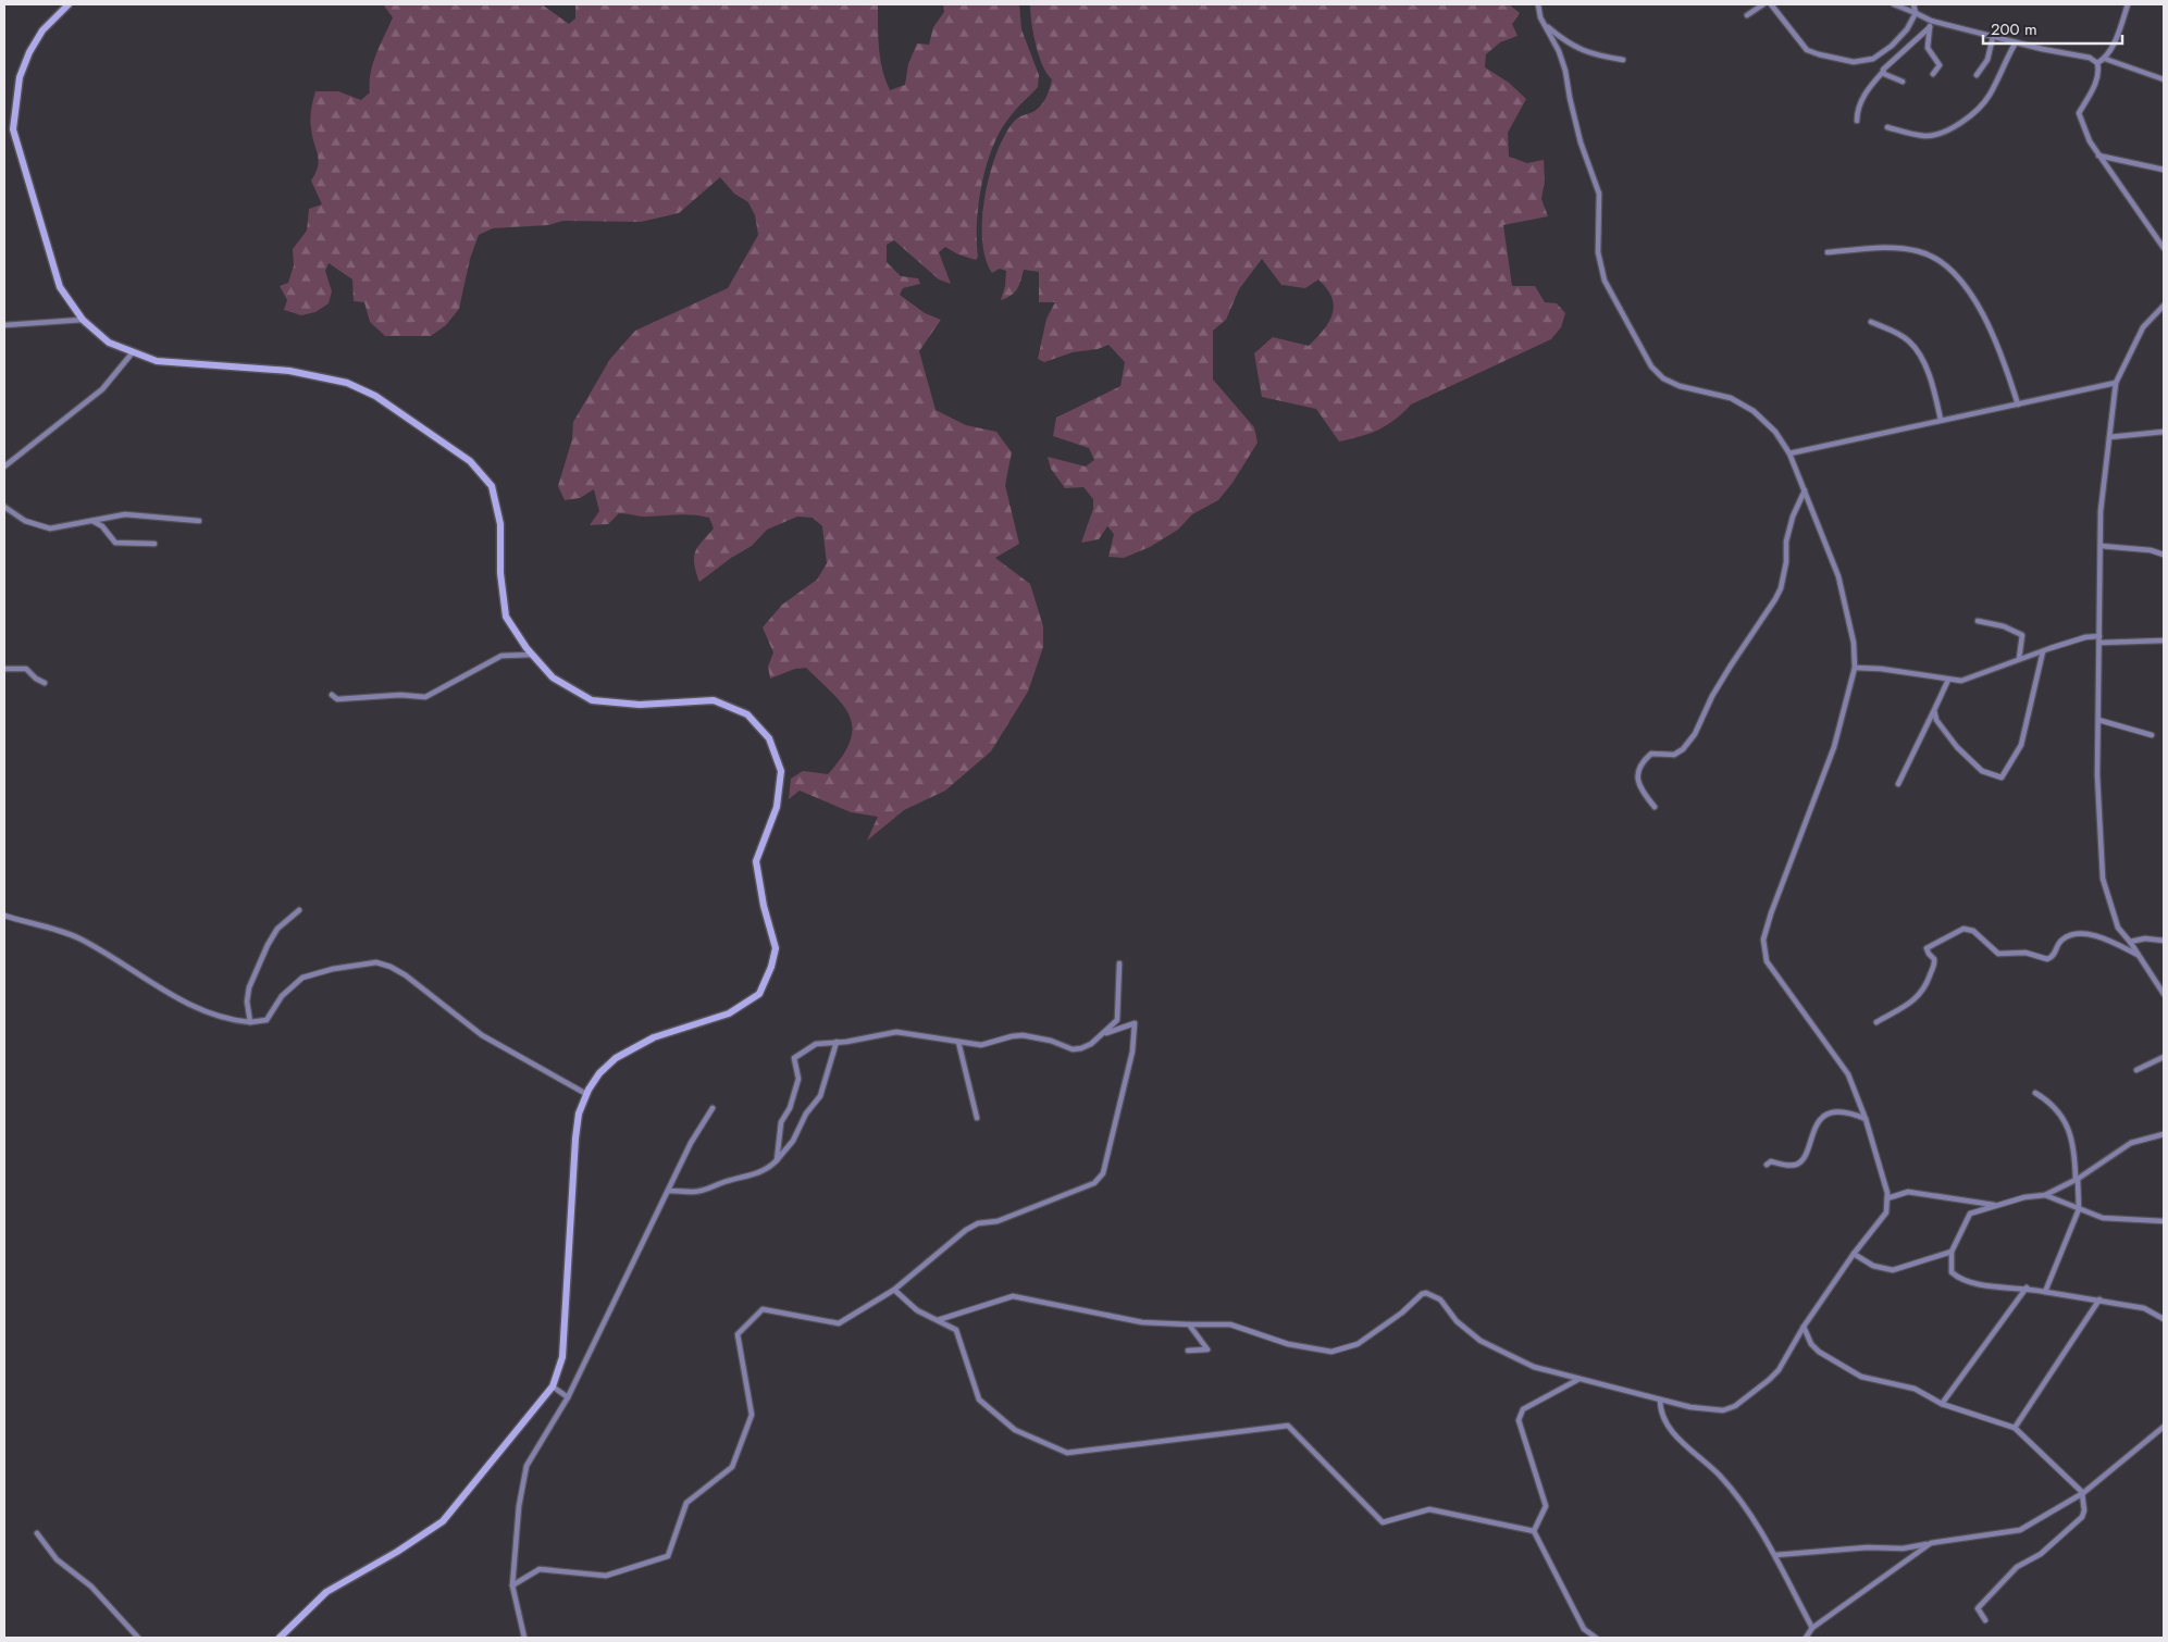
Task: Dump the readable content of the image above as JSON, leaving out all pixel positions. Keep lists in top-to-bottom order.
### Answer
{
  "scale_bar": "200 m"
}
